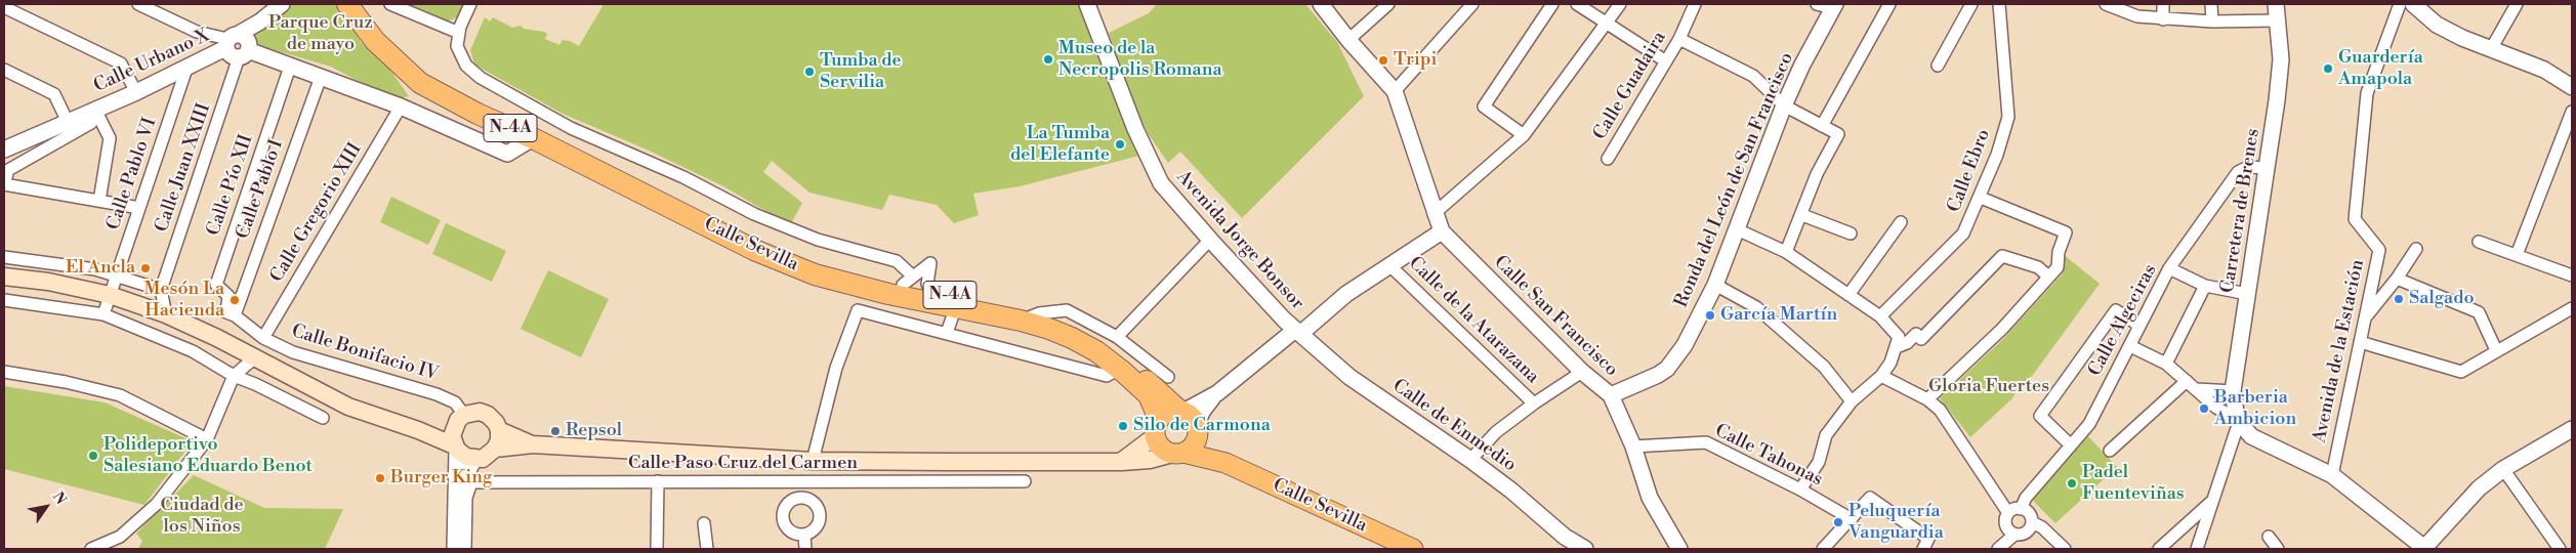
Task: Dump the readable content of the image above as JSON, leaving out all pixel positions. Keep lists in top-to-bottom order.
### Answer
{
  "streets": {
    "highway": ["N-4A", "Calle Sevilla"],
    "street": [
      "Calle Urbano X",
      "Calle Guadaira",
      "Calle Juan XXIII",
      "Calle Ebro",
      "Calle Pablo VI",
      "Ronda del León de San Francisco",
      "Calle Pío XII",
      "Calle Pablo I",
      "Carretera de Brenes",
      "Calle Gregorio XIII",
      "Avenida Jorge Bonsor",
      "Calle San Francisco",
      "Calle de la Atarazana",
      "Calle Algeciras",
      "Avenida de la Estación",
      "Calle Bonifacio IV",
      "Calle de Enmedio",
      "Calle Tahonas",
      "Calle Paso Cruz del Carmen"
    ]
  },
  "crossings": [
    ["Calle Urbano X", "Calle Pablo VI"],
    ["N-4A", "Calle Sevilla"],
    ["Ronda del León de San Francisco", "Calle San Francisco"],
    ["Calle Pío XII", "Calle Pablo I"],
    ["Calle Pío XII", "Calle Bonifacio IV"],
    ["Calle Pablo I", "Calle Bonifacio IV"],
    ["Carretera de Brenes", "Calle Algeciras"],
    ["Calle Gregorio XIII", "Calle Bonifacio IV"],
    ["Avenida Jorge Bonsor", "Calle Sevilla"],
    ["Avenida Jorge Bonsor", "Calle de Enmedio"],
    ["Calle San Francisco", "Calle Tahonas"]
  ],
  "parks": ["Parque Cruz de mayo", "Gloria Fuertes", "Ciudad de los Niños"],
  "places": [
    "Museo de la Necropolis Romana",
    "Tripi",
    "Guardería Amapola",
    "Tumba de Servilia",
    "La Tumba del Elefante",
    "El Ancla",
    "Salgado",
    "Mesón La Hacienda",
    "García Martín",
    "Barberia Ambicion",
    "Silo de Carmona",
    "Repsol",
    "Polideportivo Salesiano Eduardo Benot",
    "Burger King",
    "Padel Fuenteviñas",
    "Peluquería Vanguardia"
  ],
  "north": "top right"
}
